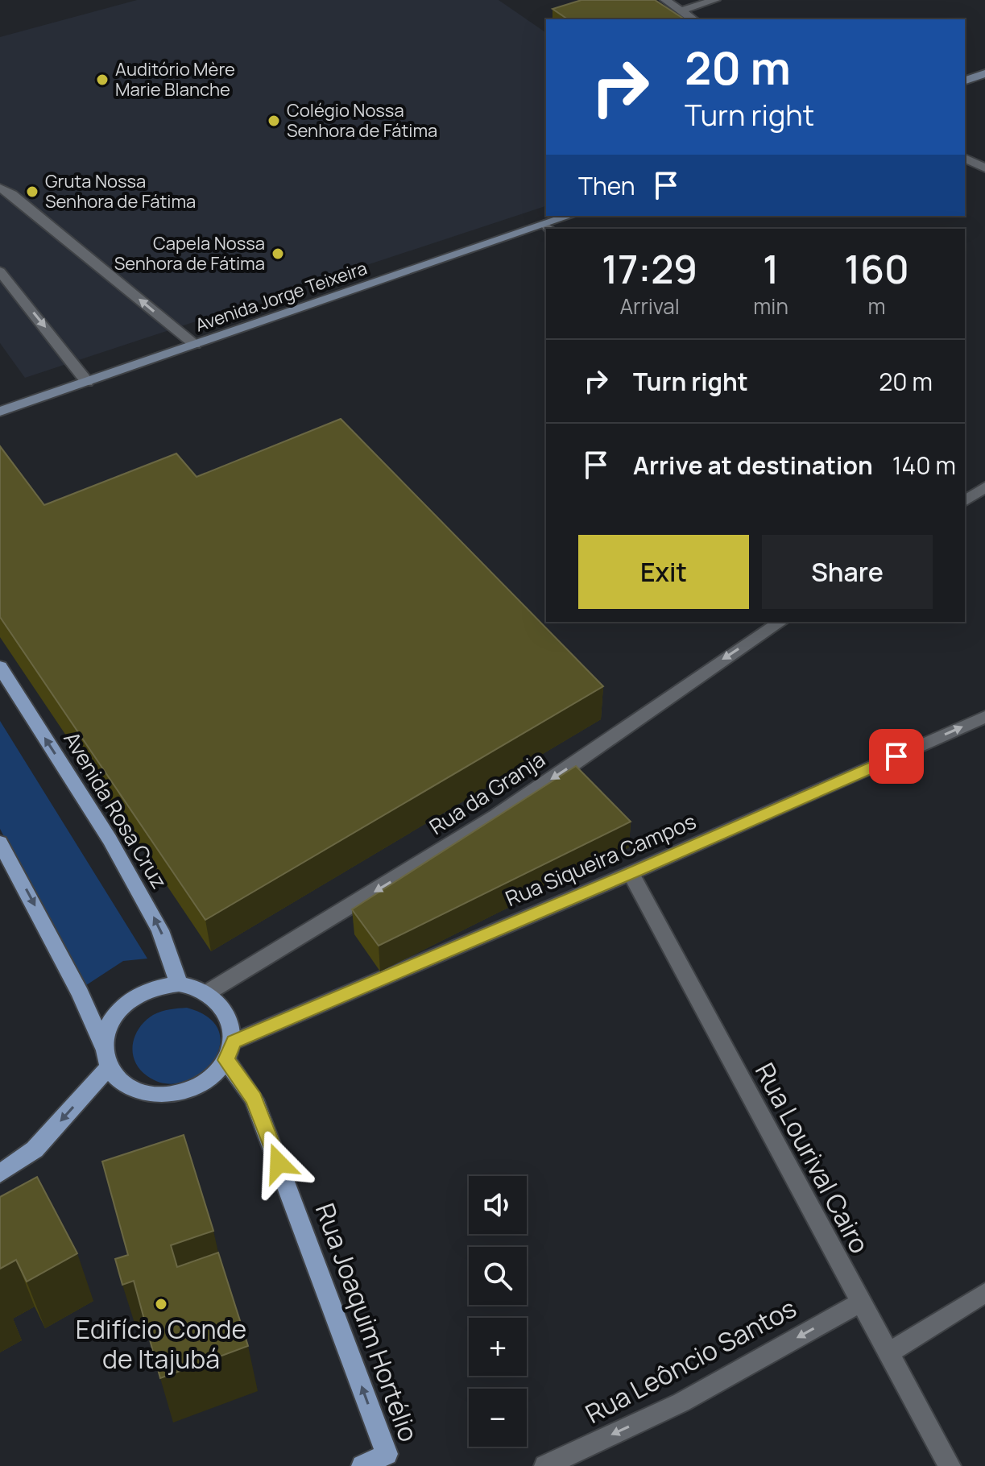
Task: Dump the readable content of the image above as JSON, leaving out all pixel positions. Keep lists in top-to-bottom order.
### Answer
{
  "streets": {
    "main road": ["Avenida Jorge Teixeira", "Avenida Rosa Cruz", "Rua Joaquim Hortélio"],
    "street": [
      "Rua da Granja",
      "Rua Siqueira Campos",
      "Rua Lourival Cairo",
      "Rua Leôncio Santos"
    ]
  },
  "crossings": [
    ["Rua da Granja", "Avenida Rosa Cruz"],
    ["Rua da Granja", "Rua Siqueira Campos"],
    ["Rua da Granja", "Rua Joaquim Hortélio"],
    ["Avenida Rosa Cruz", "Rua Siqueira Campos"],
    ["Avenida Rosa Cruz", "Rua Joaquim Hortélio"],
    ["Rua Siqueira Campos", "Rua Lourival Cairo"],
    ["Rua Siqueira Campos", "Rua Joaquim Hortélio"],
    ["Rua Lourival Cairo", "Rua Leôncio Santos"]
  ],
  "one_way": [
    "Rua da Granja",
    "Rua Siqueira Campos",
    "Rua Joaquim Hortélio",
    "Rua Leôncio Santos"
  ],
  "places": [
    "Auditório Mère Marie Blanche",
    "Colégio Nossa Senhora de Fátima",
    "Gruta Nossa Senhora de Fátima",
    "Capela Nossa Senhora de Fátima",
    "Edifício Conde de Itajubá"
  ],
  "page": {
    "turn": ["20 m", "Turn right"],
    "then": "Then",
    "eta": [
      "17:29",
      "Arrival",
      "1",
      "min",
      "160",
      "m"
    ],
    "list": [
      {
        "name": "Turn right",
        "value": "20 m"
      },
      {
        "name": "Arrive at destination",
        "value": "140 m"
      }
    ],
    "buttons": ["Exit", "Share"],
    "map_buttons": ["+", "−"]
  }
}
